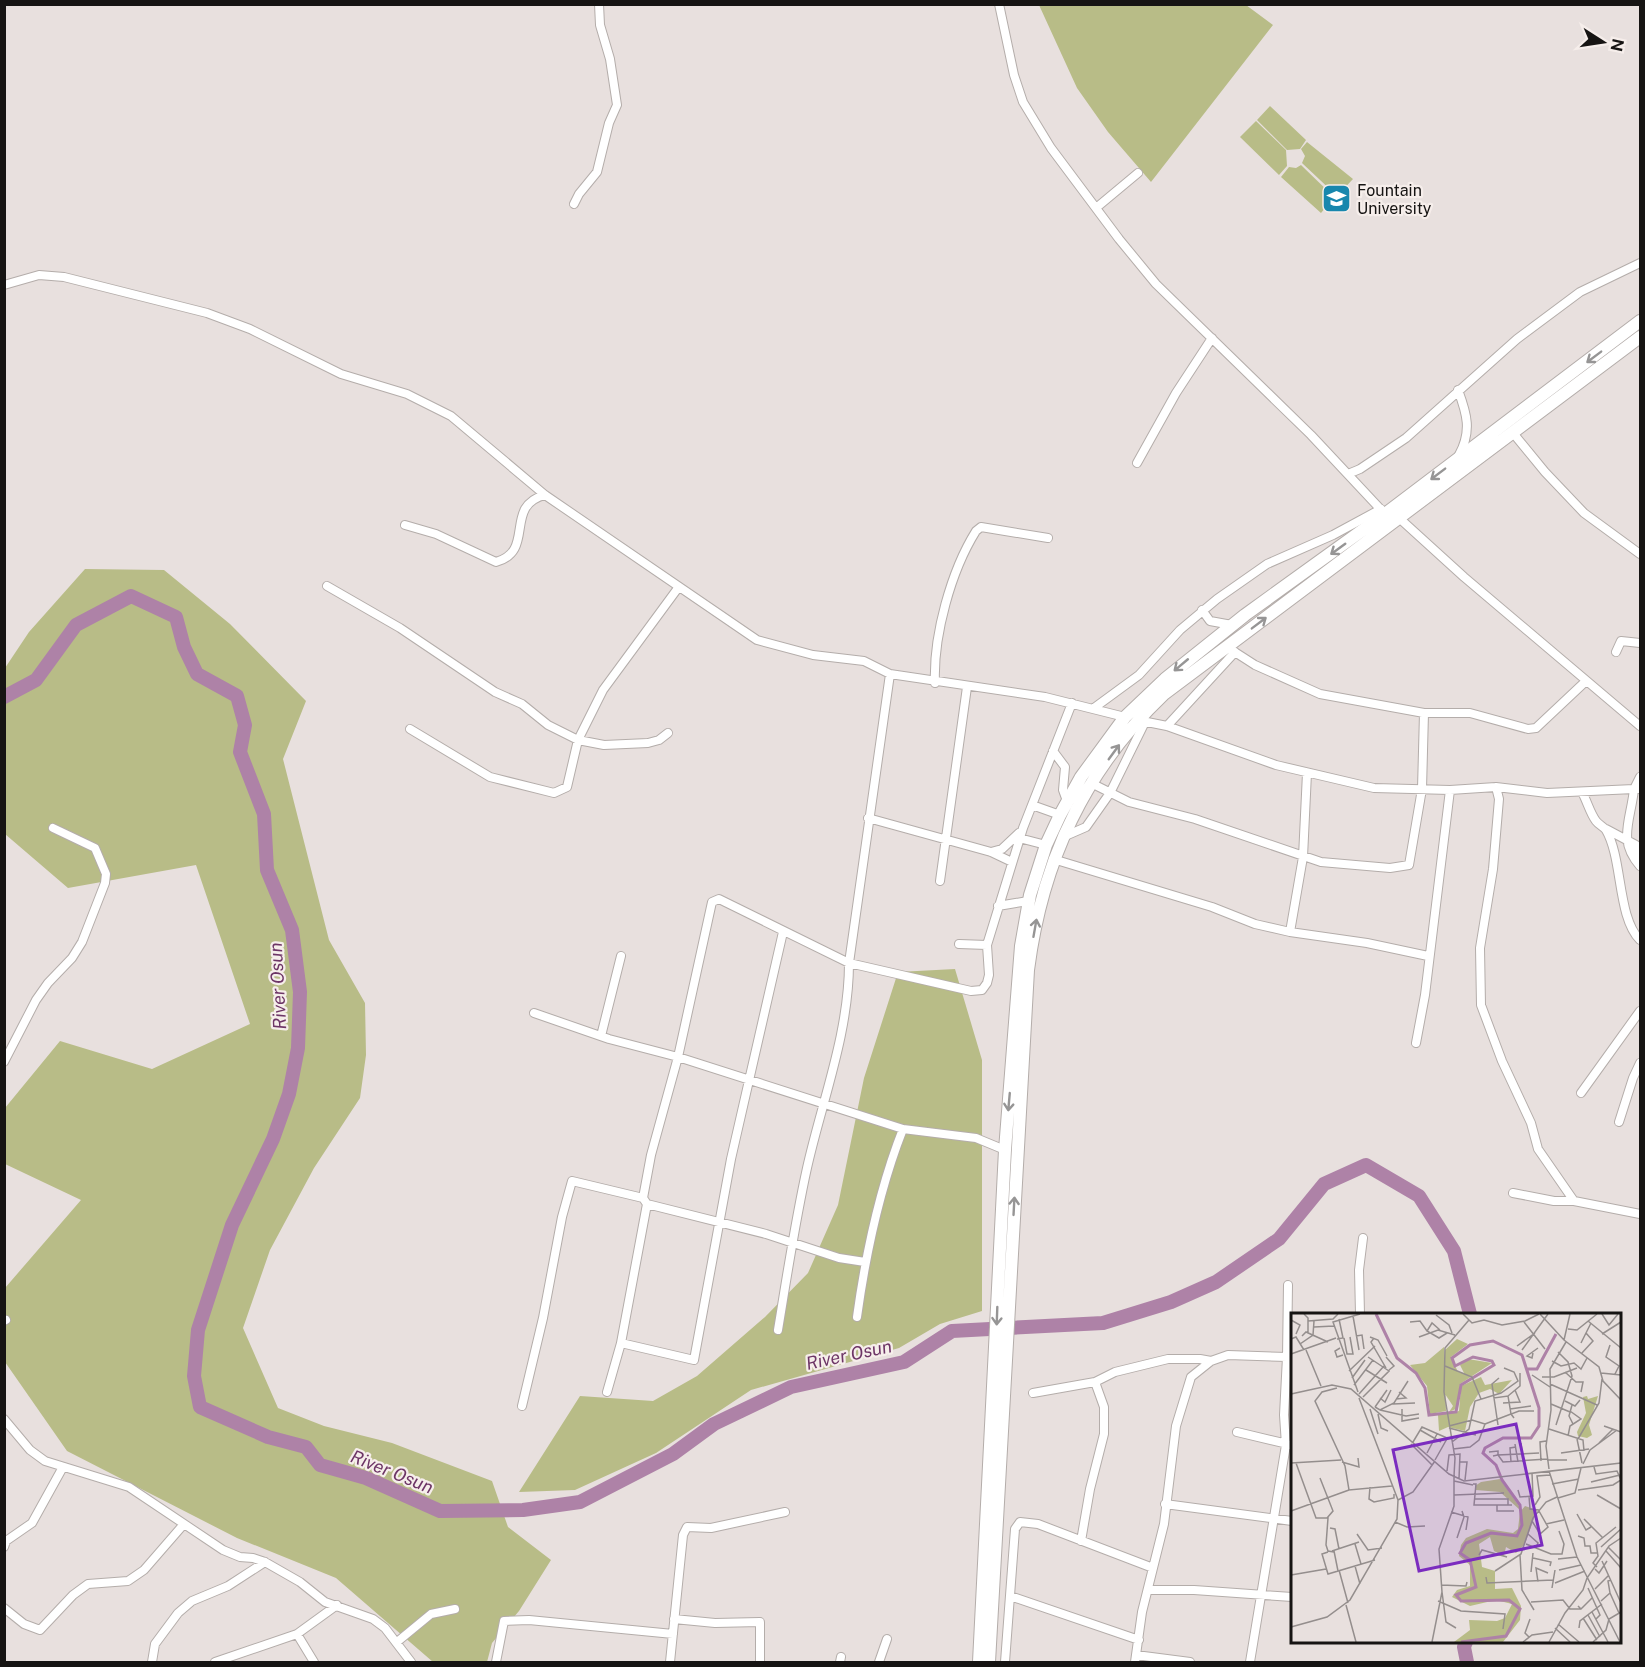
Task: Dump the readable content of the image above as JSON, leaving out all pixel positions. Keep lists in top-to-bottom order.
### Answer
{
  "water": ["River Osun"],
  "places": {
    "school or university": ["Fountain University"]
  },
  "north": "right"
}
